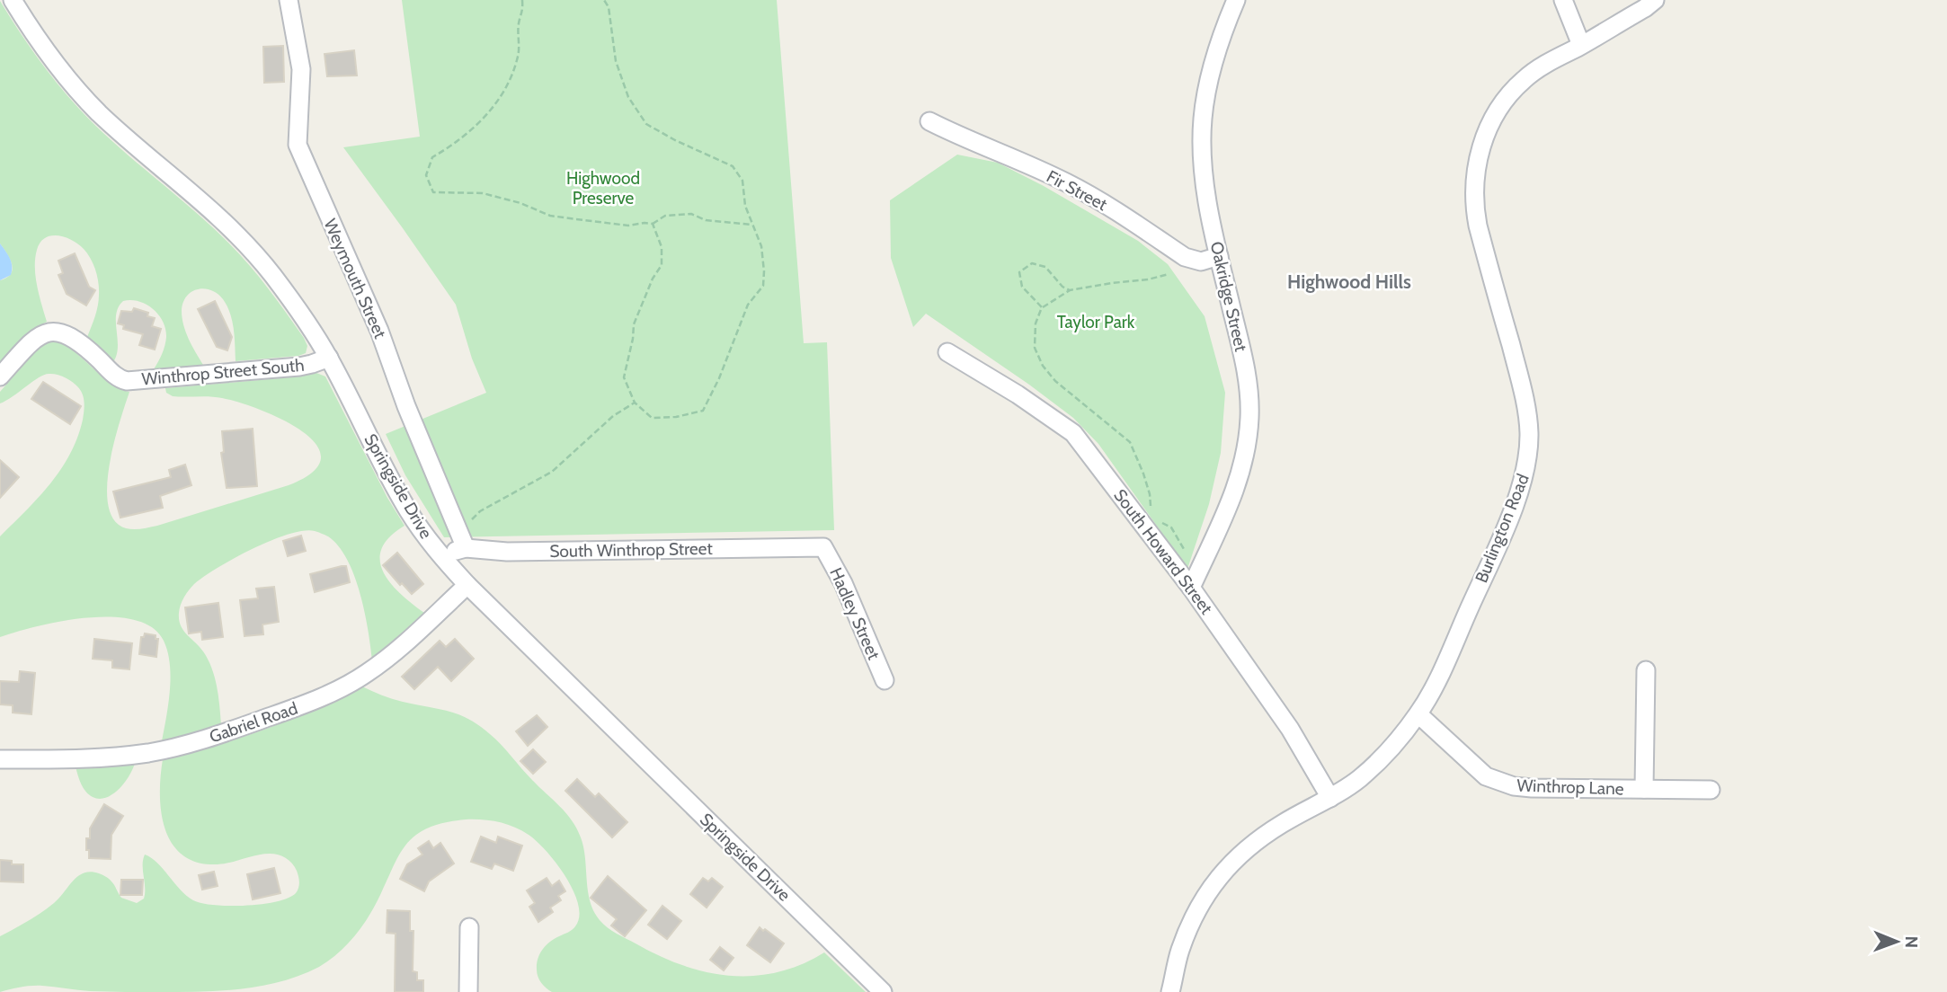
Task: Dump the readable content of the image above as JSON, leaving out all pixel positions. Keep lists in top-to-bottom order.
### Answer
{
  "streets": {
    "street": [
      "Fir Street",
      "Weymouth Street",
      "Oakridge Street",
      "Winthrop Street South",
      "Springside Drive",
      "Burlington Road",
      "South Winthrop Street",
      "South Howard Street",
      "Hadley Street",
      "Gabriel Road",
      "Winthrop Lane"
    ]
  },
  "crossings": [
    ["Fir Street", "Oakridge Street"],
    ["Weymouth Street", "South Winthrop Street"],
    ["Oakridge Street", "South Howard Street"],
    ["Winthrop Street South", "Springside Drive"],
    ["Springside Drive", "South Winthrop Street"],
    ["Springside Drive", "Gabriel Road"],
    ["Burlington Road", "South Howard Street"],
    ["Burlington Road", "Winthrop Lane"],
    ["South Winthrop Street", "Hadley Street"]
  ],
  "districts": ["Highwood Hills"],
  "parks": ["Highwood Preserve", "Taylor Park"],
  "north": "right"
}
